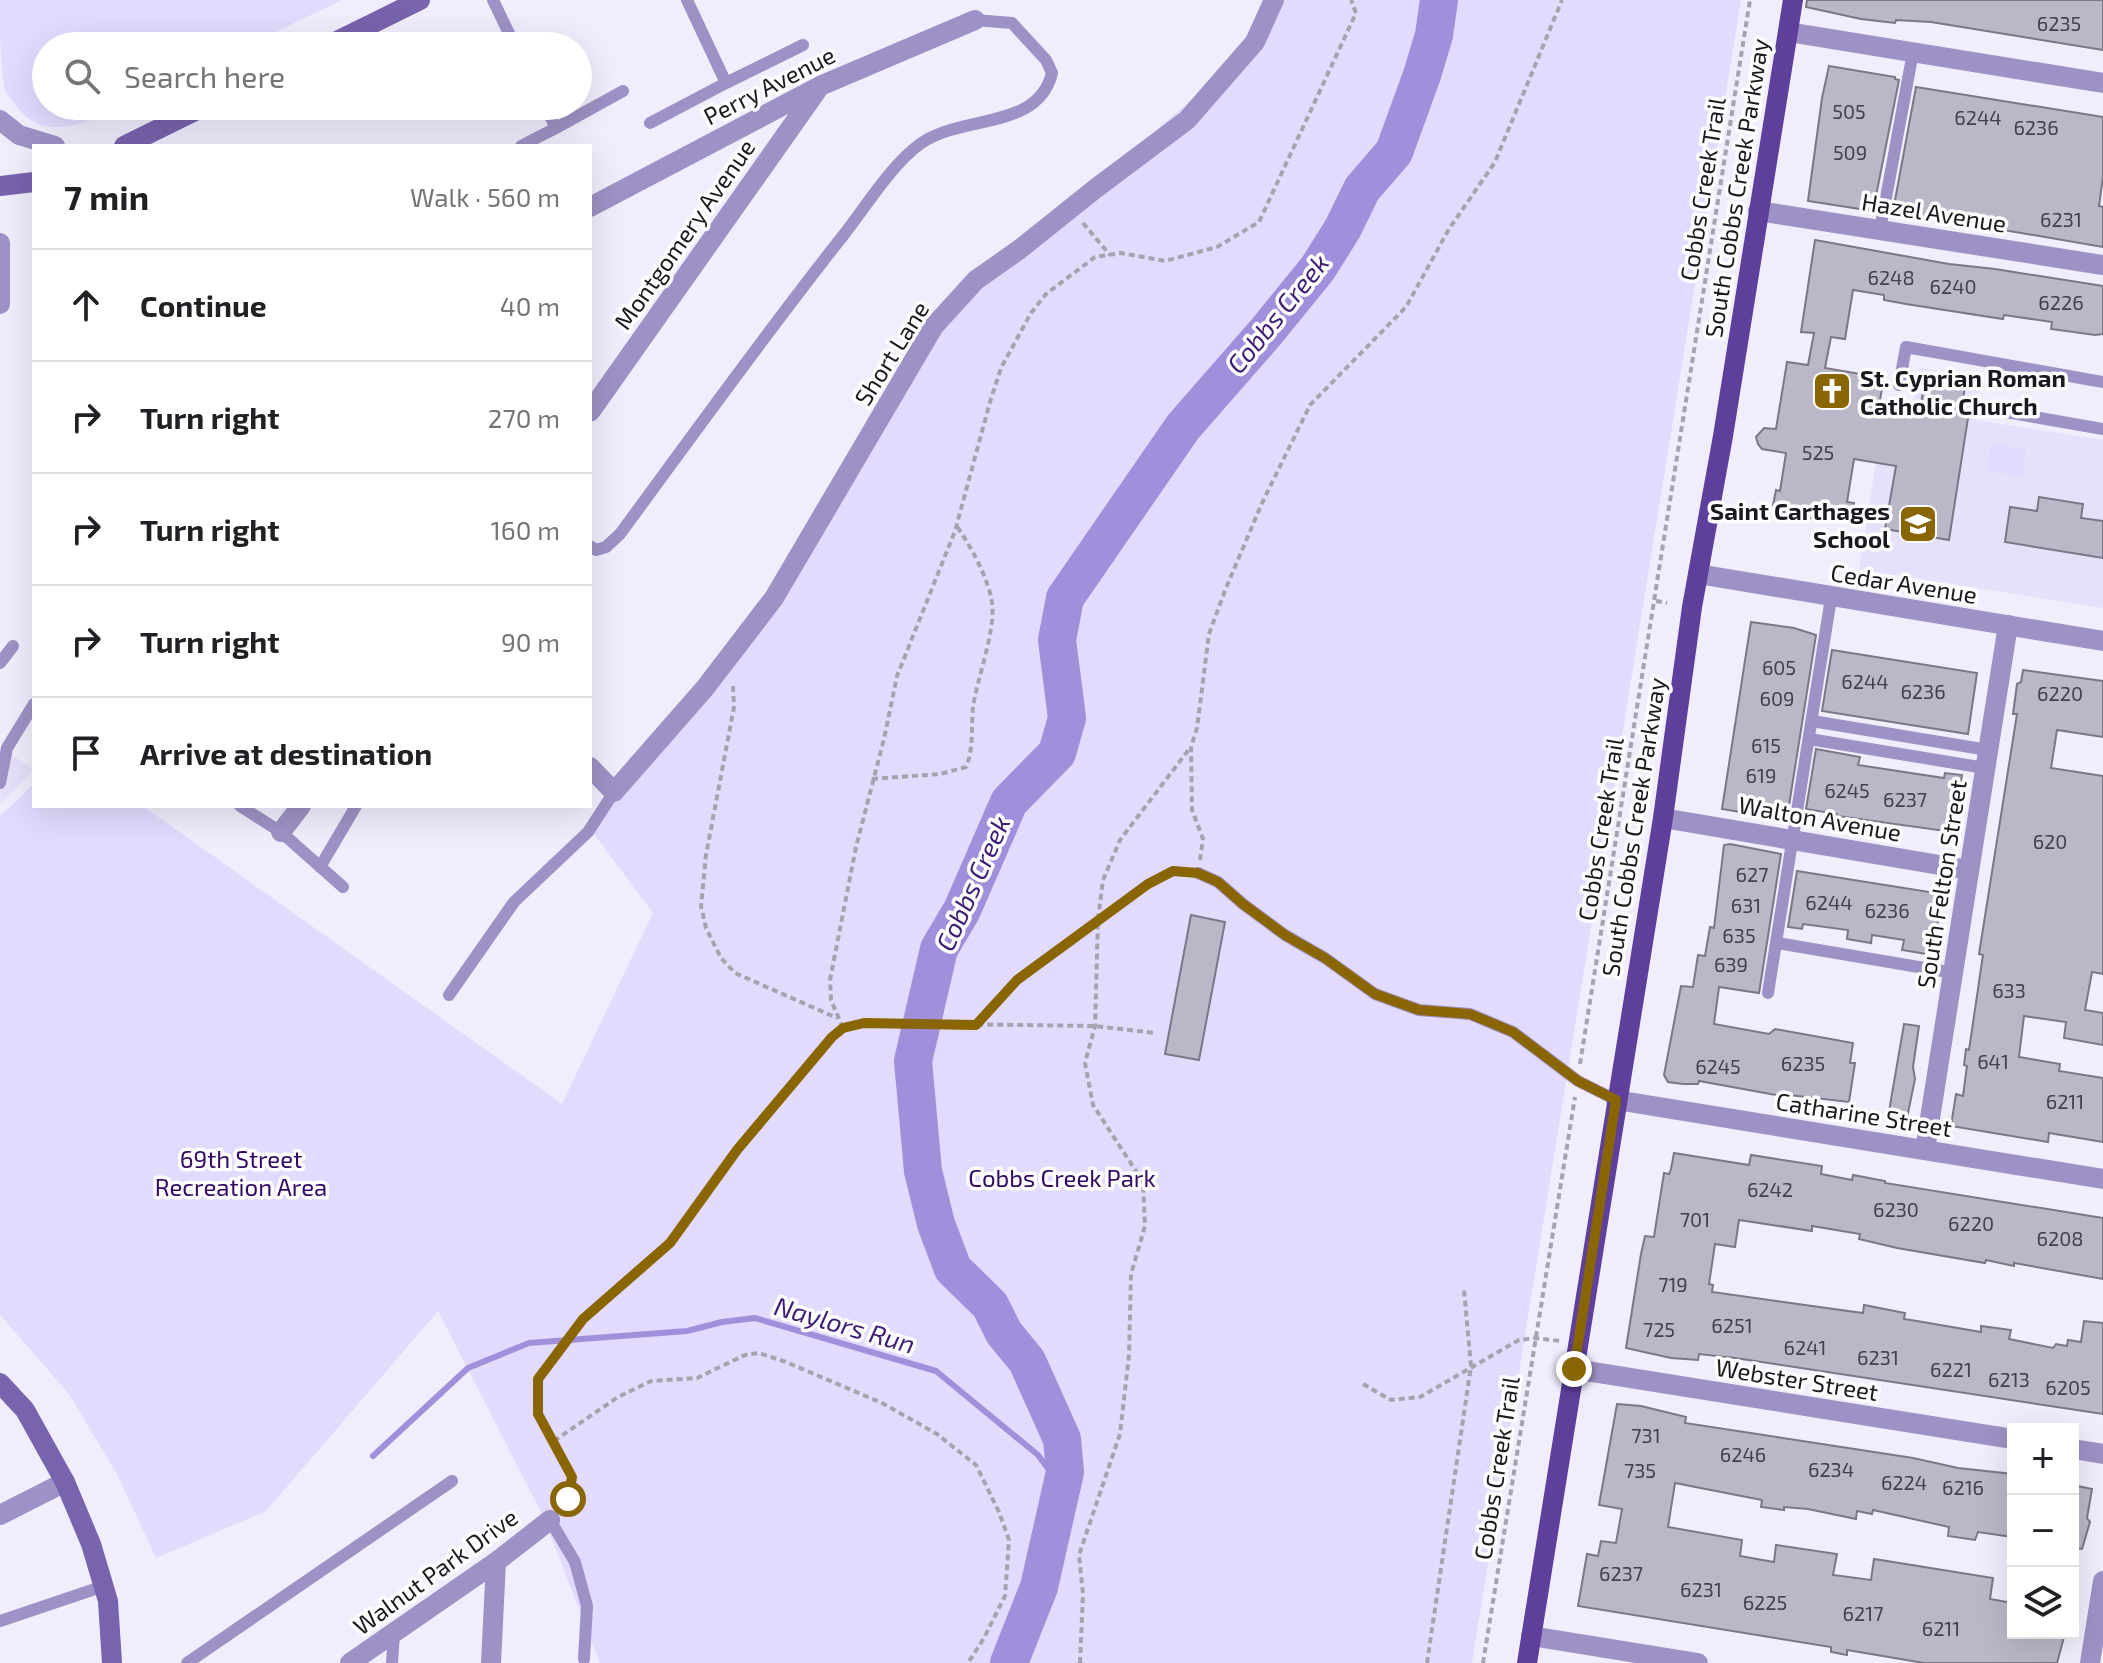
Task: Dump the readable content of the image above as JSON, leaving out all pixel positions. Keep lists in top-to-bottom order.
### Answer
{
  "streets": {
    "main road": ["South Cobbs Creek Parkway"],
    "street": [
      "Perry Avenue",
      "Hazel Avenue",
      "Montgomery Avenue",
      "Short Lane",
      "Cedar Avenue",
      "Walton Avenue",
      "South Felton Street",
      "Catharine Street",
      "Webster Street",
      "Walnut Park Drive"
    ],
    "path": ["Cobbs Creek Trail"]
  },
  "crossings": [
    ["Perry Avenue", "Montgomery Avenue"],
    ["South Cobbs Creek Parkway", "Hazel Avenue"],
    ["South Cobbs Creek Parkway", "Cedar Avenue"],
    ["South Cobbs Creek Parkway", "Walton Avenue"],
    ["South Cobbs Creek Parkway", "Catharine Street"],
    ["South Cobbs Creek Parkway", "Webster Street"],
    ["Cedar Avenue", "South Felton Street"],
    ["Walton Avenue", "South Felton Street"],
    ["South Felton Street", "Catharine Street"]
  ],
  "water": ["Cobbs Creek", "Naylors Run"],
  "parks": ["69th Street Recreation Area", "Cobbs Creek Park"],
  "places": {
    "church": ["St. Cyprian Roman Catholic Church"],
    "school or university": ["Saint Carthages School"]
  },
  "house_numbers": [
    "6235",
    "505",
    "6244",
    "6236",
    "509",
    "6231",
    "6248",
    "6240",
    "6226",
    "525",
    "605",
    "6244",
    "6236",
    "6220",
    "609",
    "615",
    "619",
    "6245",
    "6237",
    "620",
    "627",
    "6244",
    "631",
    "6236",
    "635",
    "639",
    "633",
    "641",
    "6235",
    "6245",
    "6211",
    "6242",
    "6230",
    "701",
    "6220",
    "6208",
    "719",
    "6251",
    "725",
    "6241",
    "6231",
    "6221",
    "6213",
    "6205",
    "731",
    "6246",
    "6234",
    "735",
    "6224",
    "6216",
    "6237",
    "6231",
    "6225",
    "6217",
    "6211"
  ],
  "page": {
    "search": "Search here",
    "heading": ["7 min", "Walk · 560 m"],
    "list": [
      ["Continue", "40 m"],
      ["Turn right", "270 m"],
      ["Turn right", "160 m"],
      ["Turn right", "90 m"],
      "Arrive at destination"
    ],
    "map_buttons": ["+", "−"]
  }
}
